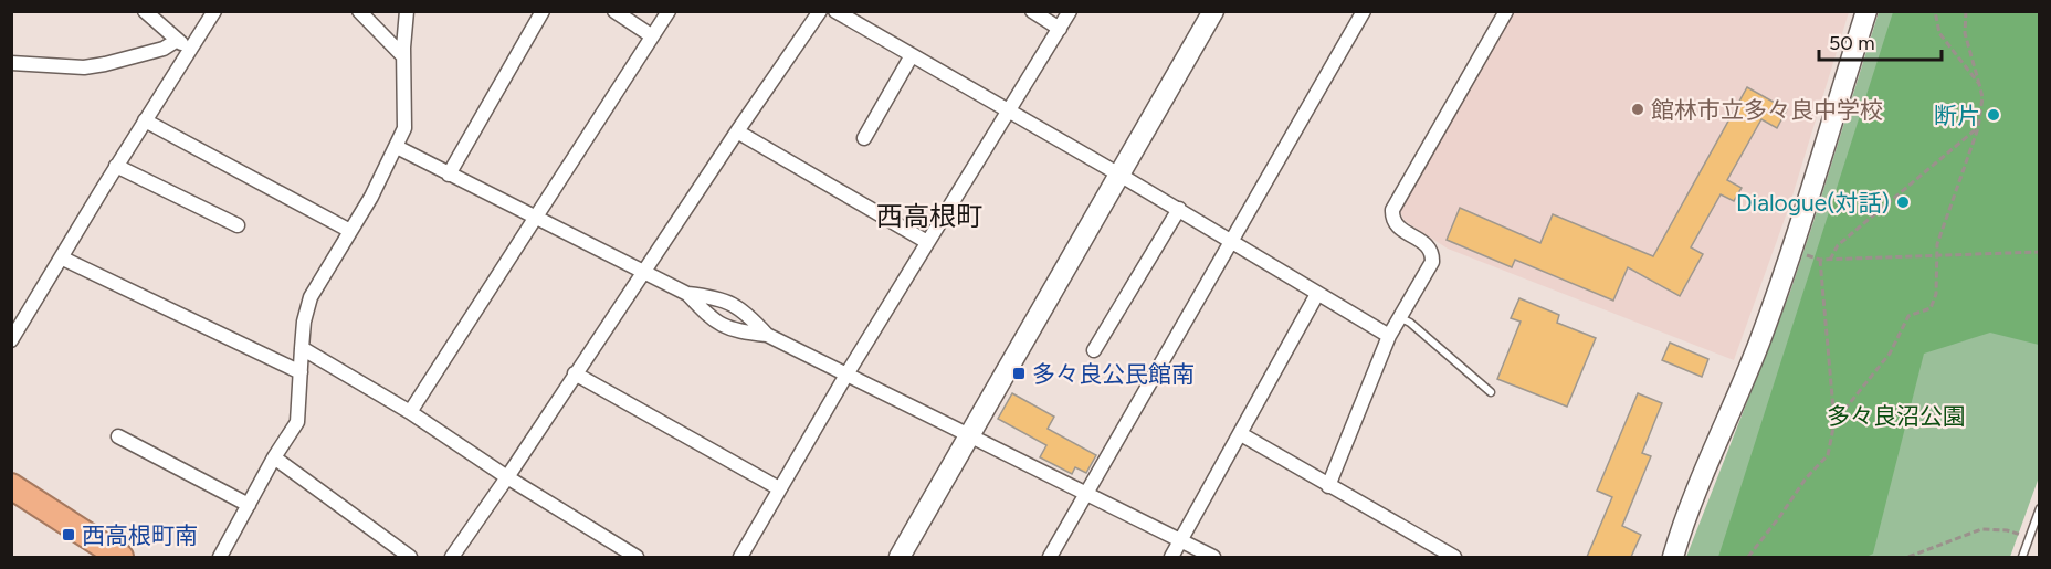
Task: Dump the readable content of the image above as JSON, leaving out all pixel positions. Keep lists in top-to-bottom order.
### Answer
{
  "districts": ["西高根町"],
  "parks": ["多々良沼公園"],
  "places": {
    "other": ["館林市立多々良中学校", "断片", "Dialogue(対話)"],
    "transit": ["多々良公民館南", "西高根町南"]
  },
  "scale_bar": "50 m"
}
